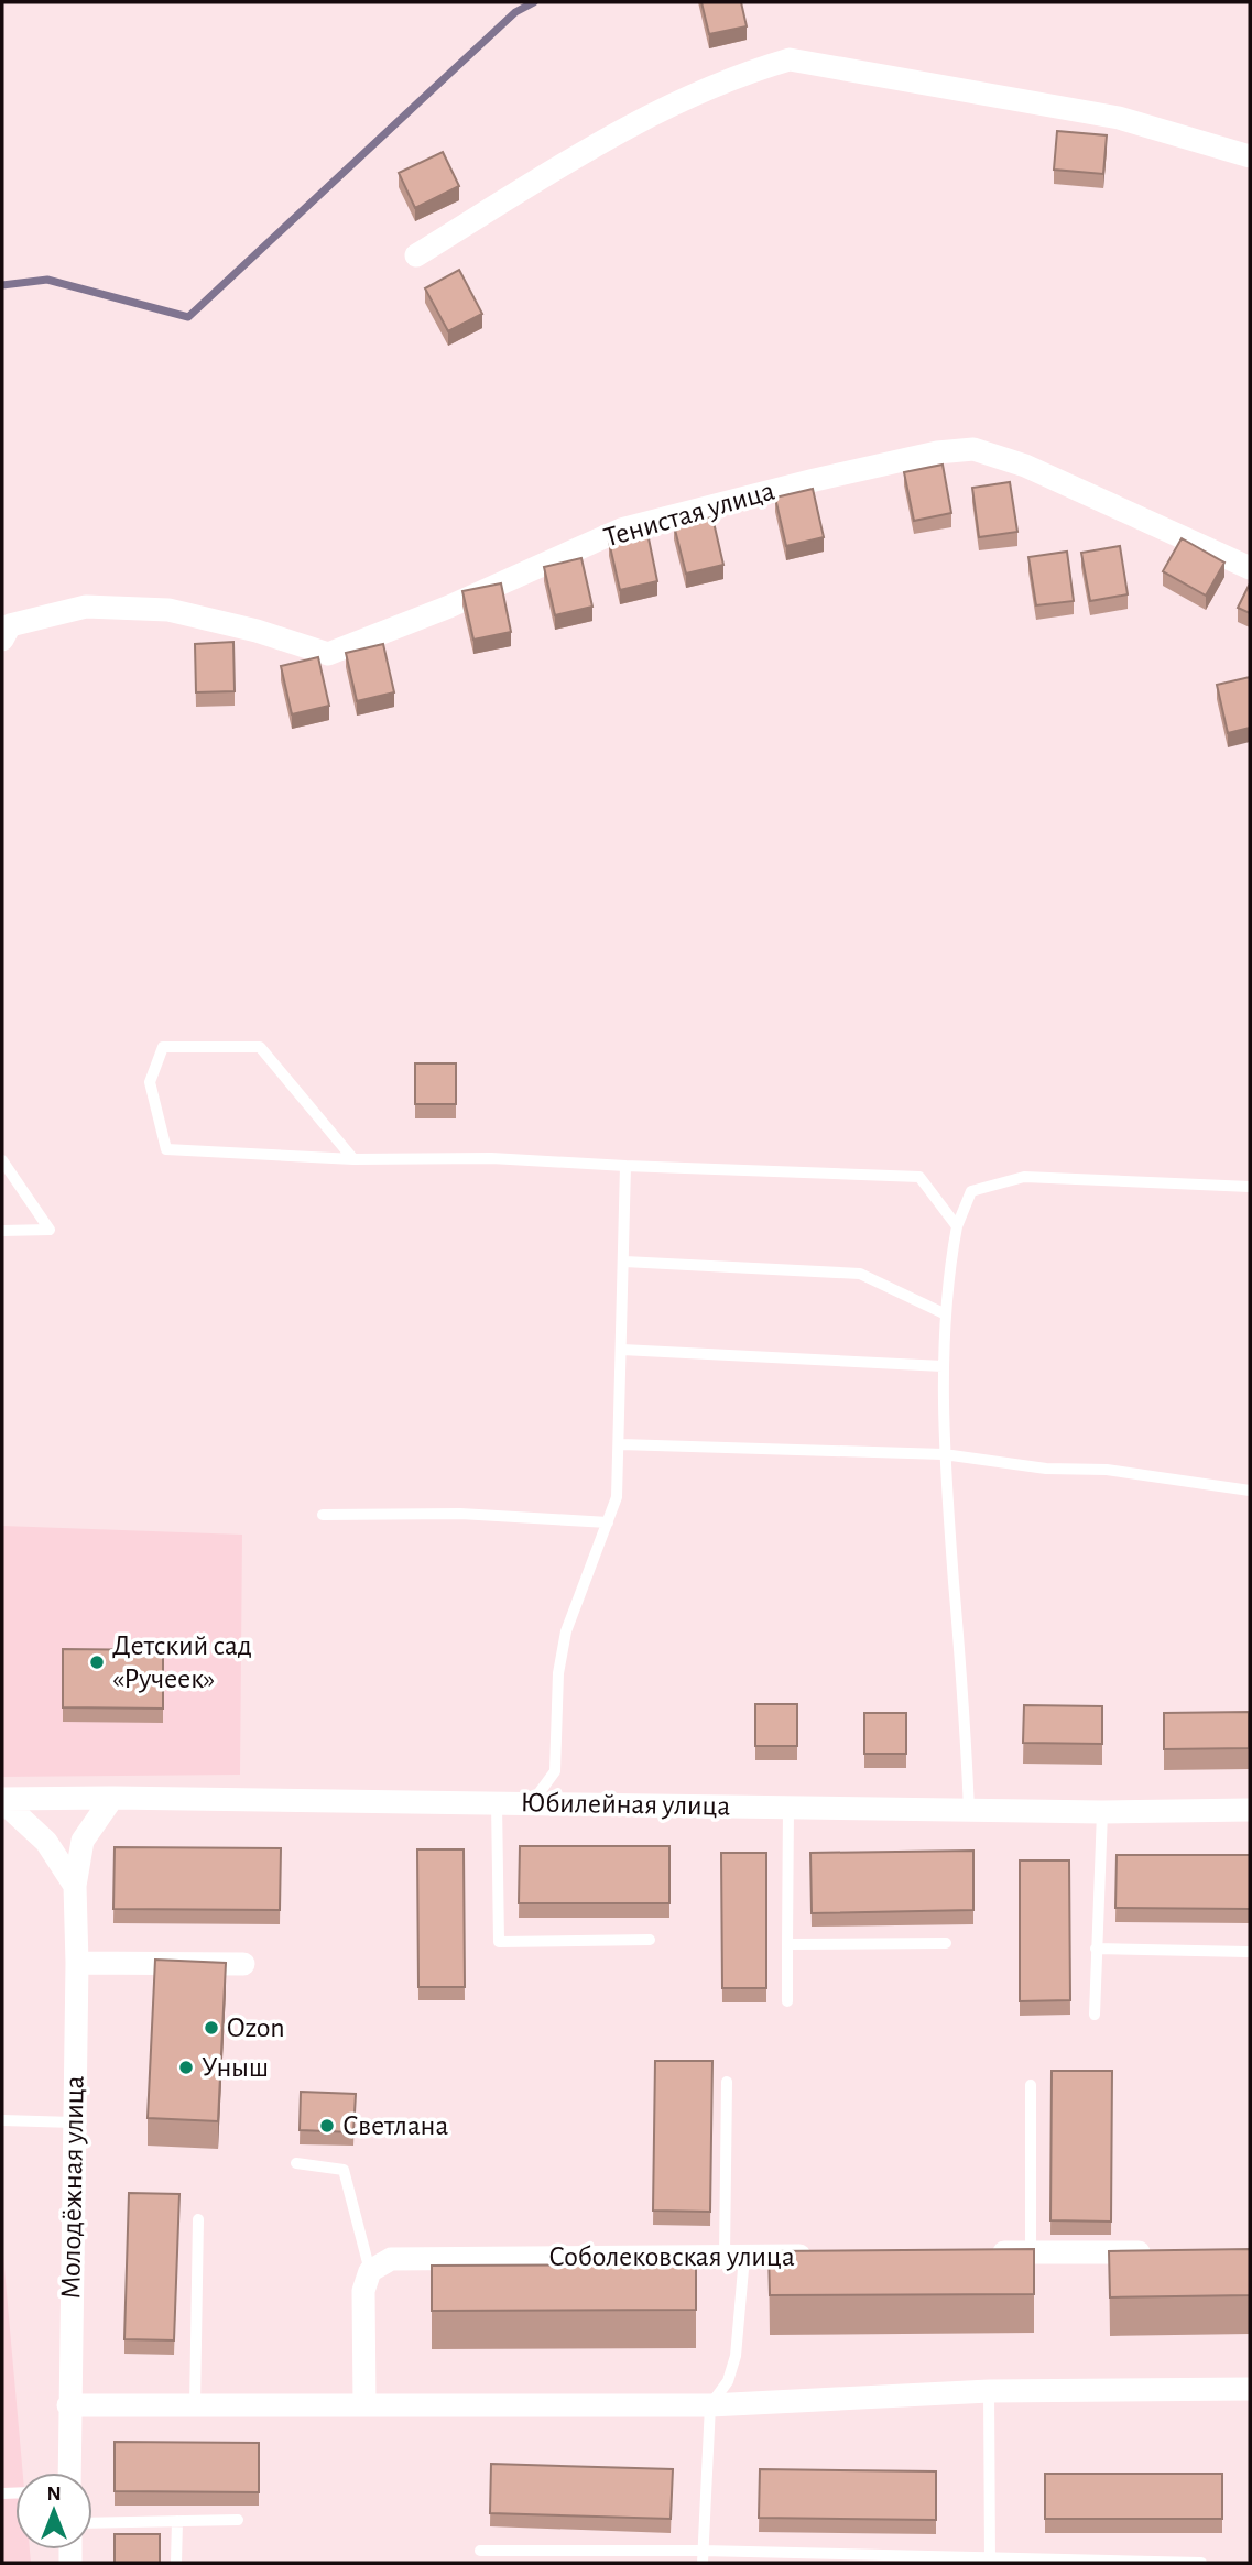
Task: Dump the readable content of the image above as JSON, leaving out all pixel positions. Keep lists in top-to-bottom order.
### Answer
{
  "streets": {
    "street": [
      "Тенистая улица",
      "Юбилейная улица",
      "Молодёжная улица",
      "Соболековская улица"
    ]
  },
  "crossings": [
    ["Юбилейная улица", "Молодёжная улица"]
  ],
  "places": [
    "Детский сад «Ручеек»",
    "Ozon",
    "Уныш",
    "Светлана"
  ],
  "north": "top"
}
